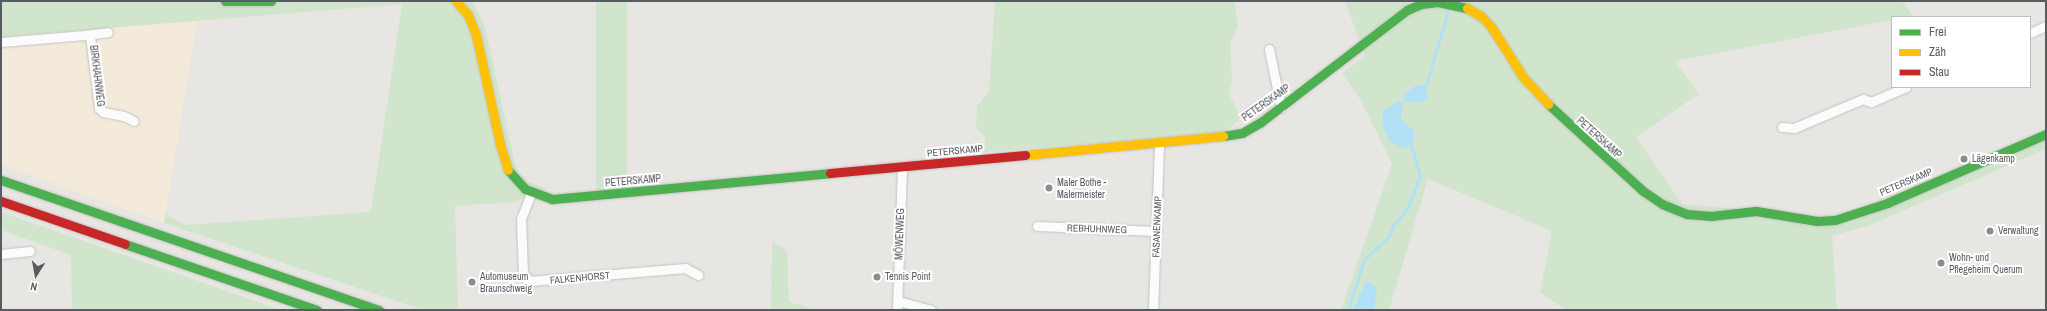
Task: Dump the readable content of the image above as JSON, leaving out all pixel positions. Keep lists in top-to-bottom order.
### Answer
{
  "streets": {
    "main road": ["PETERSKAMP"],
    "street": [
      "BIRKHAHNWEG",
      "FASANENKAMP",
      "REBHUHNWEG",
      "MÖWENWEG",
      "FALKENHORST"
    ]
  },
  "crossings": [
    ["PETERSKAMP", "FASANENKAMP"],
    ["PETERSKAMP", "MÖWENWEG"],
    ["PETERSKAMP", "FALKENHORST"],
    ["FASANENKAMP", "REBHUHNWEG"]
  ],
  "places": [
    "Lägenkamp",
    "Maler Bothe - Malermeister",
    "Verwaltung",
    "Wohn- und Pflegeheim Querum",
    "Tennis Point",
    "Automuseum Braunschweig"
  ],
  "legend": ["Frei", "Zäh", "Stau"],
  "north": "bottom"
}
